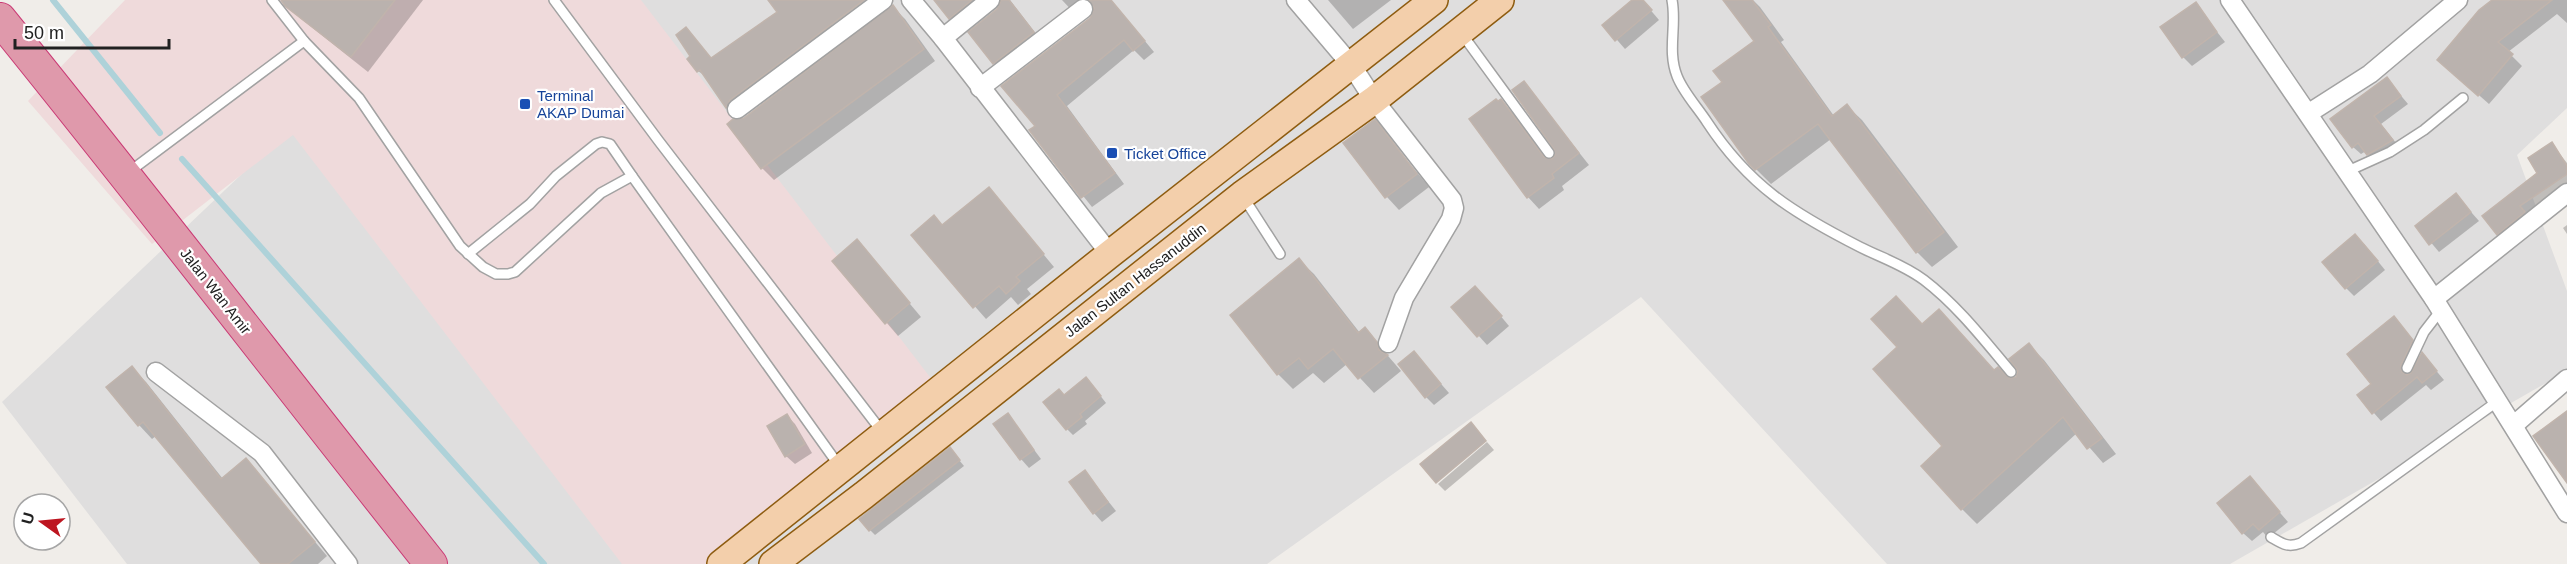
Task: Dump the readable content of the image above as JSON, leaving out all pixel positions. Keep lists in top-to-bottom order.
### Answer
{
  "streets": {
    "highway": ["Jalan Wan Amir"],
    "main road": ["Jalan Sultan Hassanuddin"]
  },
  "places": {
    "transit": ["Terminal AKAP Dumai", "Ticket Office"]
  },
  "scale_bar": "50 m",
  "north": "left"
}
